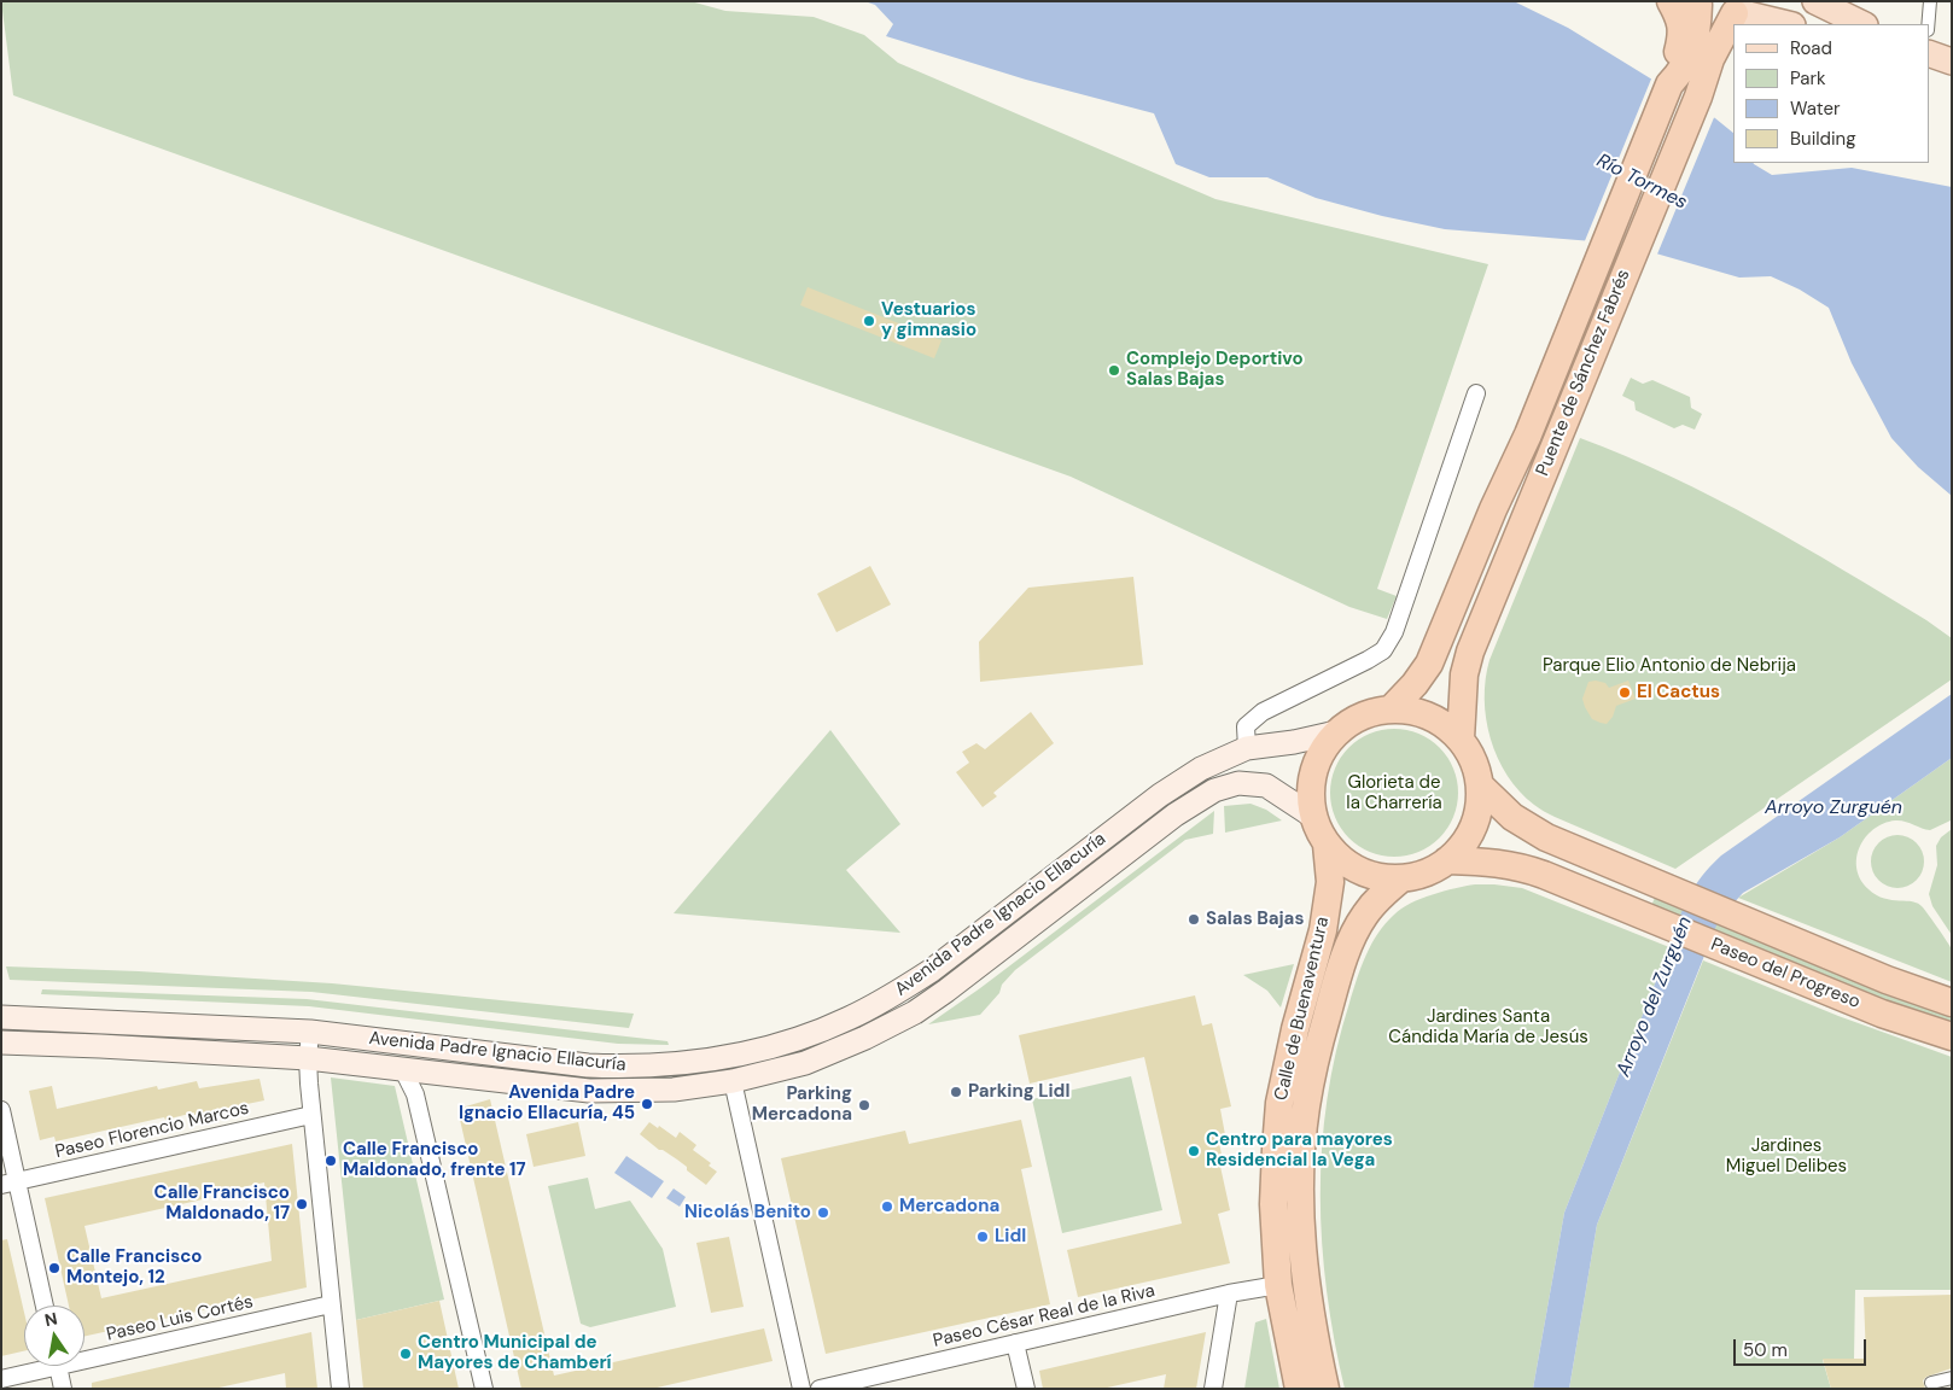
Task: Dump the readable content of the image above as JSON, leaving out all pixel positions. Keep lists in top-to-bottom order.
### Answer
{
  "streets": {
    "highway": ["Puente de Sánchez Fabrés", "Paseo del Progreso", "Calle de Buenaventura"],
    "main road": ["Avenida Padre Ignacio Ellacuría"],
    "street": ["Paseo Florencio Marcos", "Paseo César Real de la Riva", "Paseo Luis Cortés"]
  },
  "crossings": [
    ["Puente de Sánchez Fabrés", "Avenida Padre Ignacio Ellacuría"],
    ["Puente de Sánchez Fabrés", "Paseo del Progreso"],
    ["Puente de Sánchez Fabrés", "Calle de Buenaventura"],
    ["Avenida Padre Ignacio Ellacuría", "Paseo del Progreso"],
    ["Avenida Padre Ignacio Ellacuría", "Calle de Buenaventura"],
    ["Paseo del Progreso", "Calle de Buenaventura"],
    ["Calle de Buenaventura", "Paseo César Real de la Riva"]
  ],
  "water": ["Río Tormes", "Arroyo Zurguén", "Arroyo del Zurguén"],
  "parks": [
    "Parque Elio Antonio de Nebrija",
    "Glorieta de la Charrería",
    "Jardines Santa Cándida María de Jesús",
    "Jardines Miguel Delibes"
  ],
  "places": [
    "Vestuarios y gimnasio",
    "Complejo Deportivo Salas Bajas",
    "El Cactus",
    "Salas Bajas",
    "Parking Lidl",
    "Avenida Padre Ignacio Ellacuría, 45",
    "Parking Mercadona",
    "Centro para mayores Residencial la Vega",
    "Calle Francisco Maldonado, frente 17",
    "Calle Francisco Maldonado, 17",
    "Mercadona",
    "Nicolás Benito",
    "Lidl",
    "Calle Francisco Montejo, 12",
    "Centro Municipal de Mayores de Chamberí"
  ],
  "legend": [
    "Road",
    "Park",
    "Water",
    "Building"
  ],
  "scale_bar": "50 m",
  "north": "top"
}
